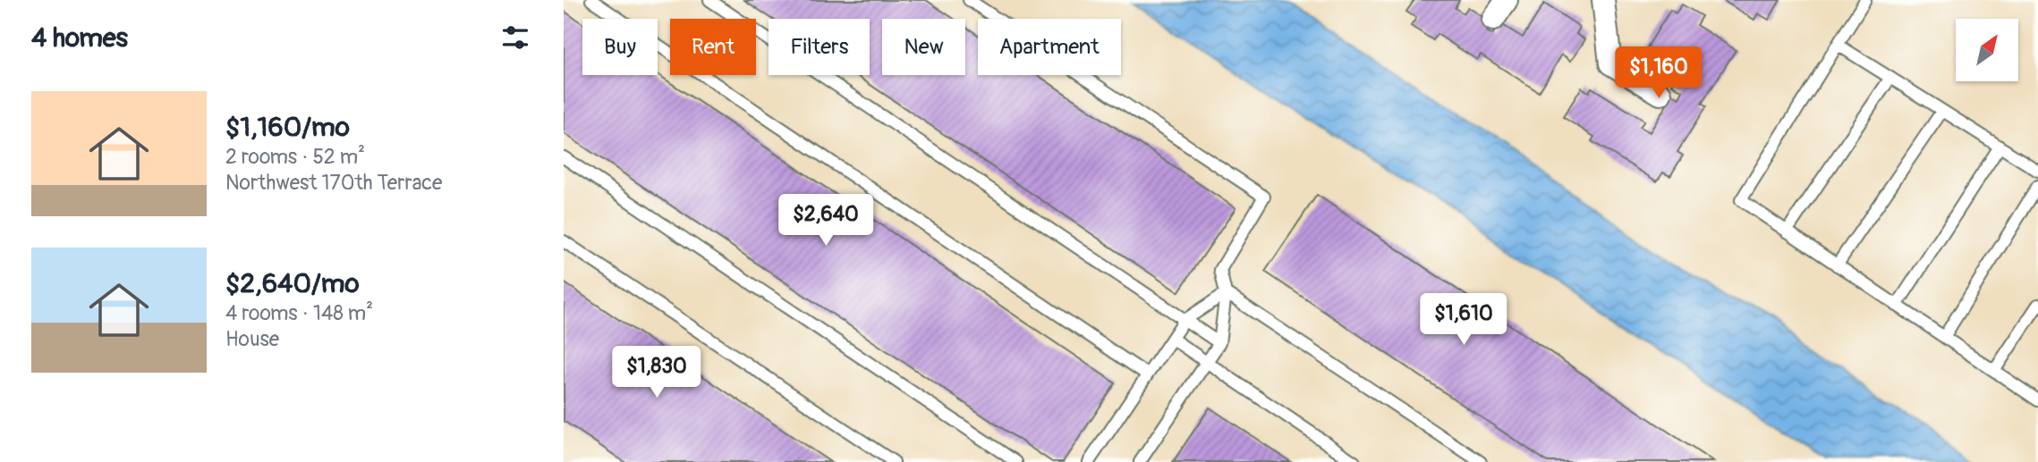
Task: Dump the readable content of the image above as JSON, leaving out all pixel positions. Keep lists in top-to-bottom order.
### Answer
{
  "north": "top right",
  "page": {
    "heading": "4 homes",
    "chip": [
      "Buy",
      "Rent",
      "Filters",
      "New",
      "Apartment"
    ],
    "price": [
      "$1,160",
      "$2,640",
      "$1,610",
      "$1,830"
    ],
    "list": [
      {
        "name": "$1,160/mo",
        "note": "2 rooms · 52 m² · Northwest 170th Terrace"
      },
      {
        "name": "$2,640/mo",
        "note": "4 rooms · 148 m² · House"
      }
    ]
  }
}
